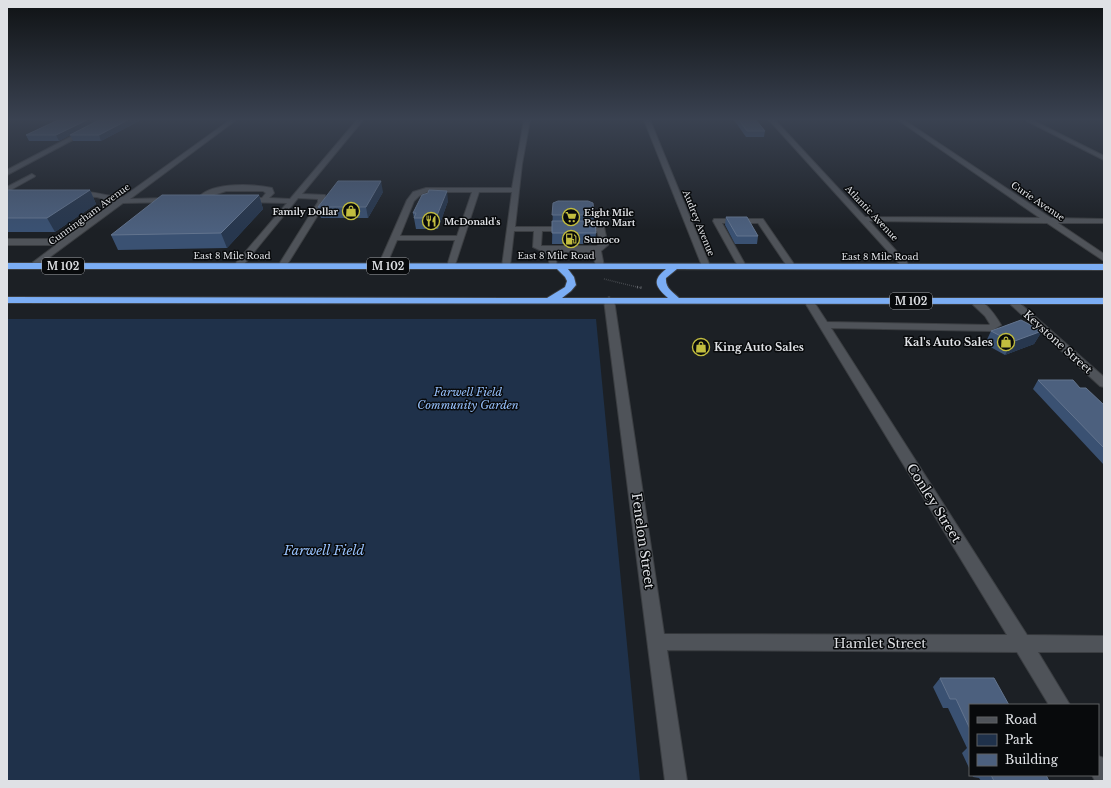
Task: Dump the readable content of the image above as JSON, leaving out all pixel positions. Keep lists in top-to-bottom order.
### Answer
{
  "streets": {
    "highway": ["East 8 Mile Road", "M 102"],
    "street": [
      "Curie Avenue",
      "Atlantic Avenue",
      "Cunningham Avenue",
      "Audrey Avenue",
      "Keystone Street",
      "Conley Street",
      "Fenelon Street",
      "Hamlet Street"
    ]
  },
  "crossings": [
    ["Atlantic Avenue", "East 8 Mile Road"],
    ["Cunningham Avenue", "East 8 Mile Road"],
    ["Audrey Avenue", "East 8 Mile Road"],
    ["M 102", "Keystone Street"],
    ["M 102", "Conley Street"],
    ["M 102", "Fenelon Street"],
    ["Conley Street", "Hamlet Street"],
    ["Fenelon Street", "Hamlet Street"]
  ],
  "parks": ["Farwell Field Community Garden", "Farwell Field"],
  "places": {
    "shop": ["Family Dollar", "Kal's Auto Sales", "King Auto Sales"],
    "supermarket": ["Eight Mile Petro Mart"],
    "restaurant": ["McDonald's"],
    "fuel station": ["Sunoco"]
  },
  "legend": ["Road", "Park", "Building"]
}
